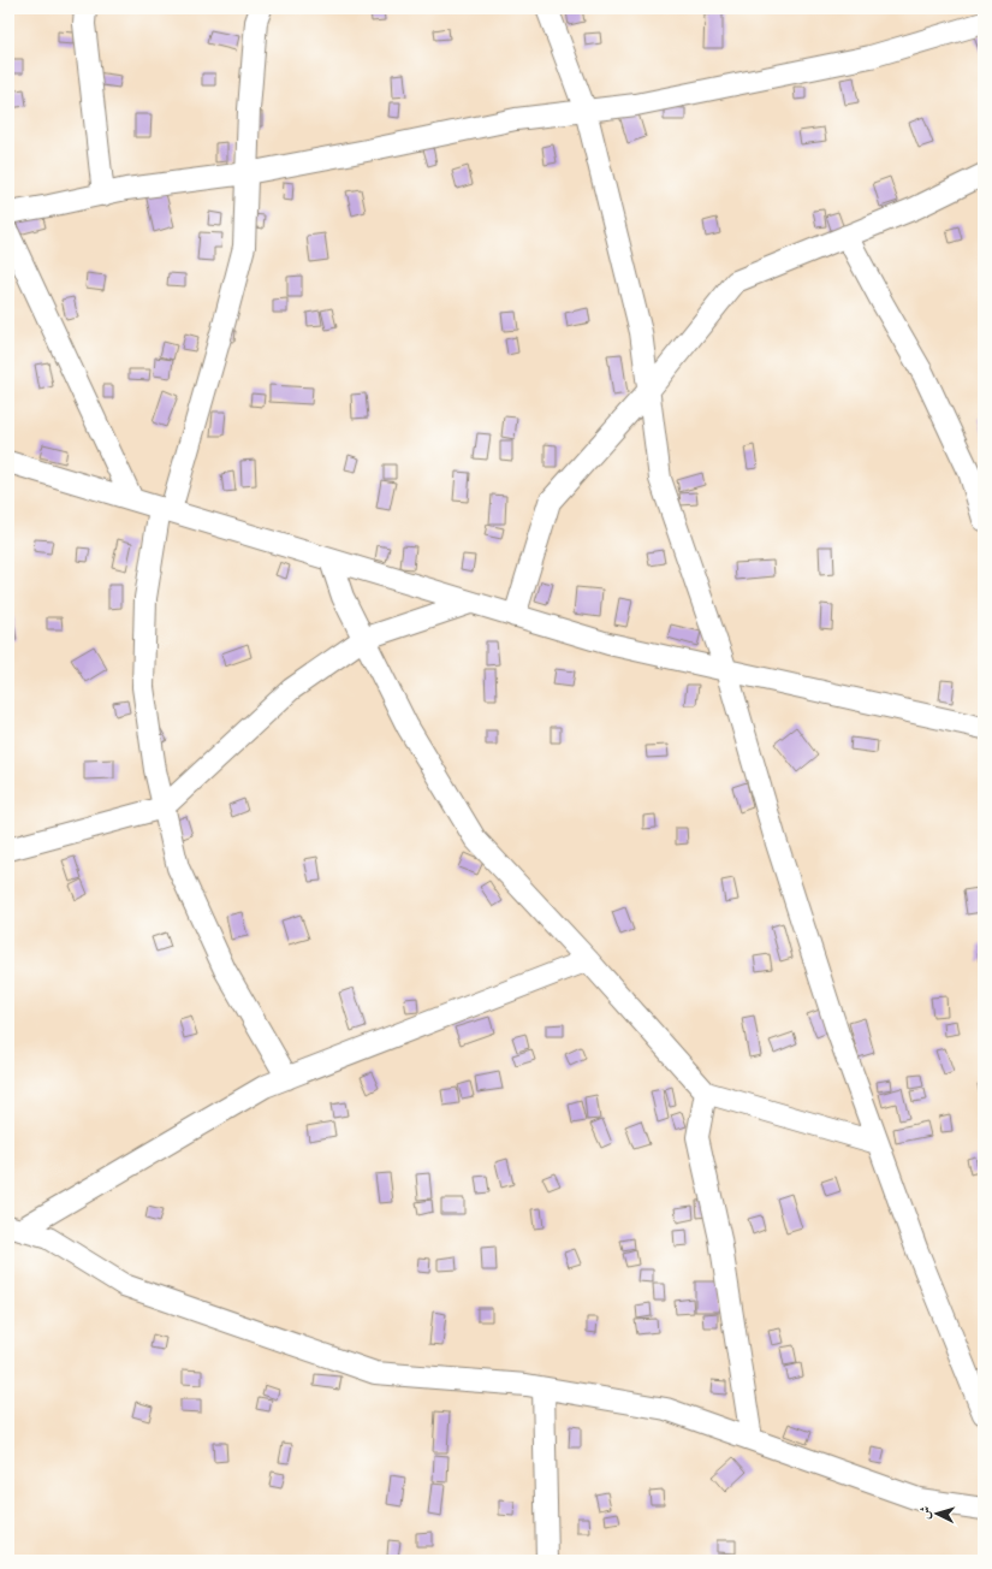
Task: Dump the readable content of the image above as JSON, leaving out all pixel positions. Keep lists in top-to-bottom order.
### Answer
{
  "north": "left"
}
